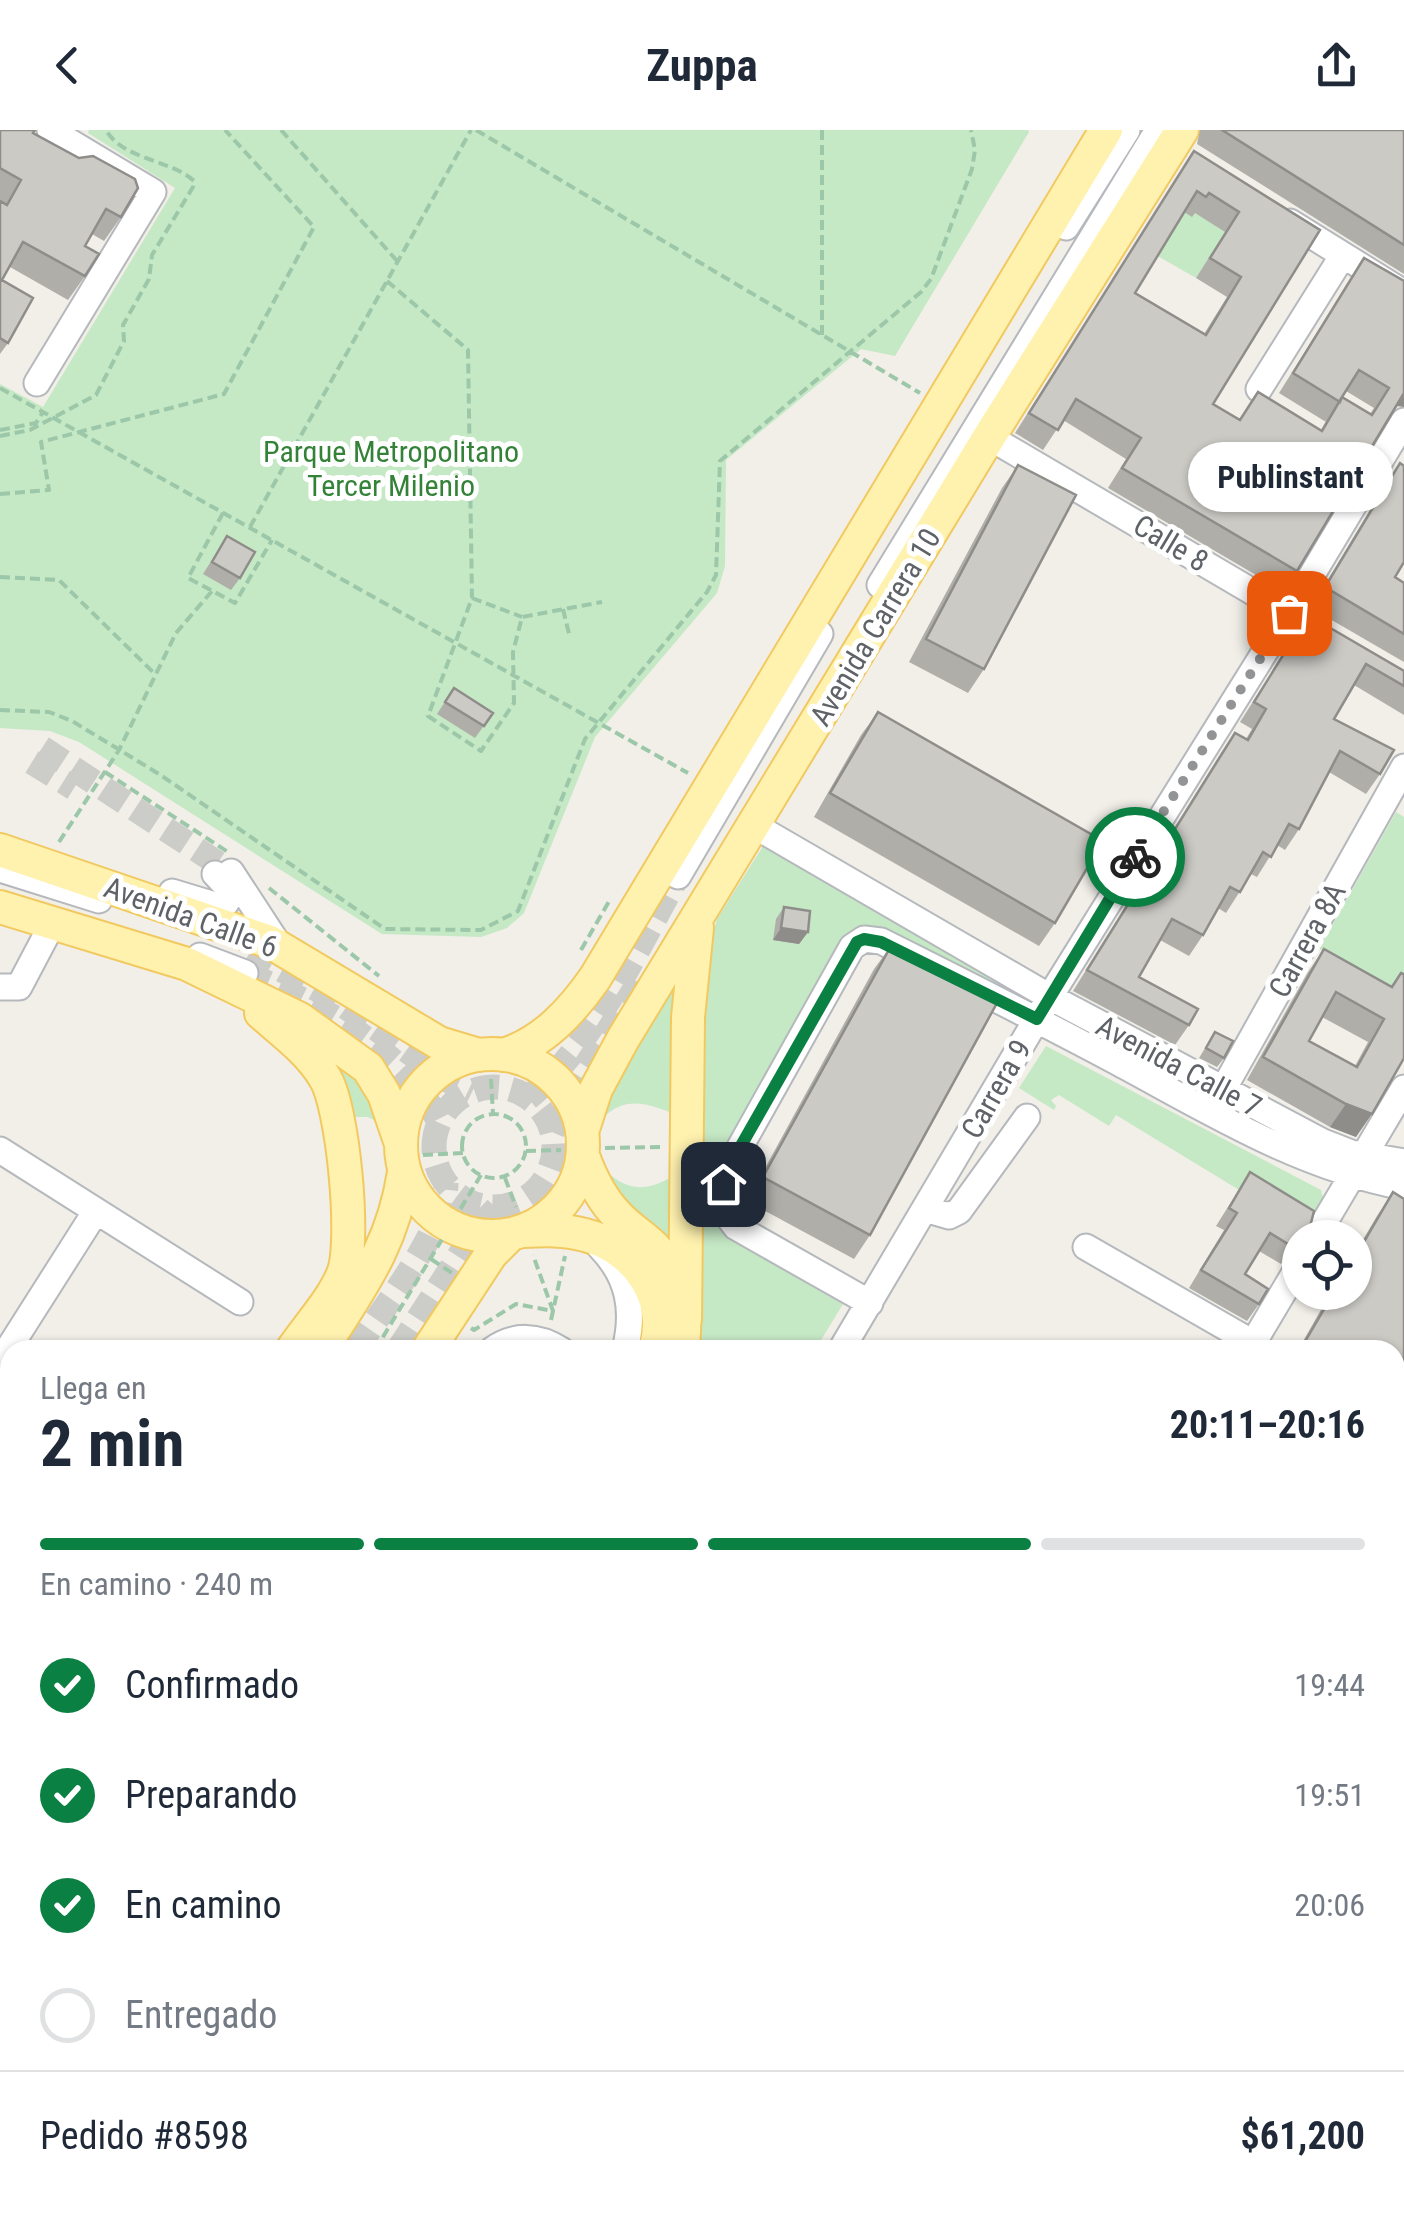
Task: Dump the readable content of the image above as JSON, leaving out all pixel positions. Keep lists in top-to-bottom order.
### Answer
{
  "streets": {
    "main road": ["Avenida Carrera 10", "Avenida Calle 6"],
    "street": [
      "Calle 8",
      "Carrera 8A",
      "Avenida Calle 7",
      "Carrera 9"
    ]
  },
  "crossings": [
    ["Calle 8", "Avenida Carrera 10"],
    ["Calle 8", "Carrera 9"],
    ["Avenida Carrera 10", "Avenida Calle 6"],
    ["Avenida Carrera 10", "Avenida Calle 7"],
    ["Carrera 8A", "Avenida Calle 7"],
    ["Avenida Calle 7", "Carrera 9"]
  ],
  "parks": ["Parque Metropolitano Tercer Milenio"],
  "places": ["Publinstant"],
  "page": {
    "header": "Zuppa",
    "bubble": "Publinstant",
    "heading": ["2 min", "Llega en", "20:11–20:16"],
    "panel": ["Pedido #8598", "$61,200"],
    "bar": "En camino · 240 m",
    "list": [
      ["Confirmado", "19:44"],
      ["Preparando", "19:51"],
      ["En camino", "20:06"],
      "Entregado"
    ]
  }
}
